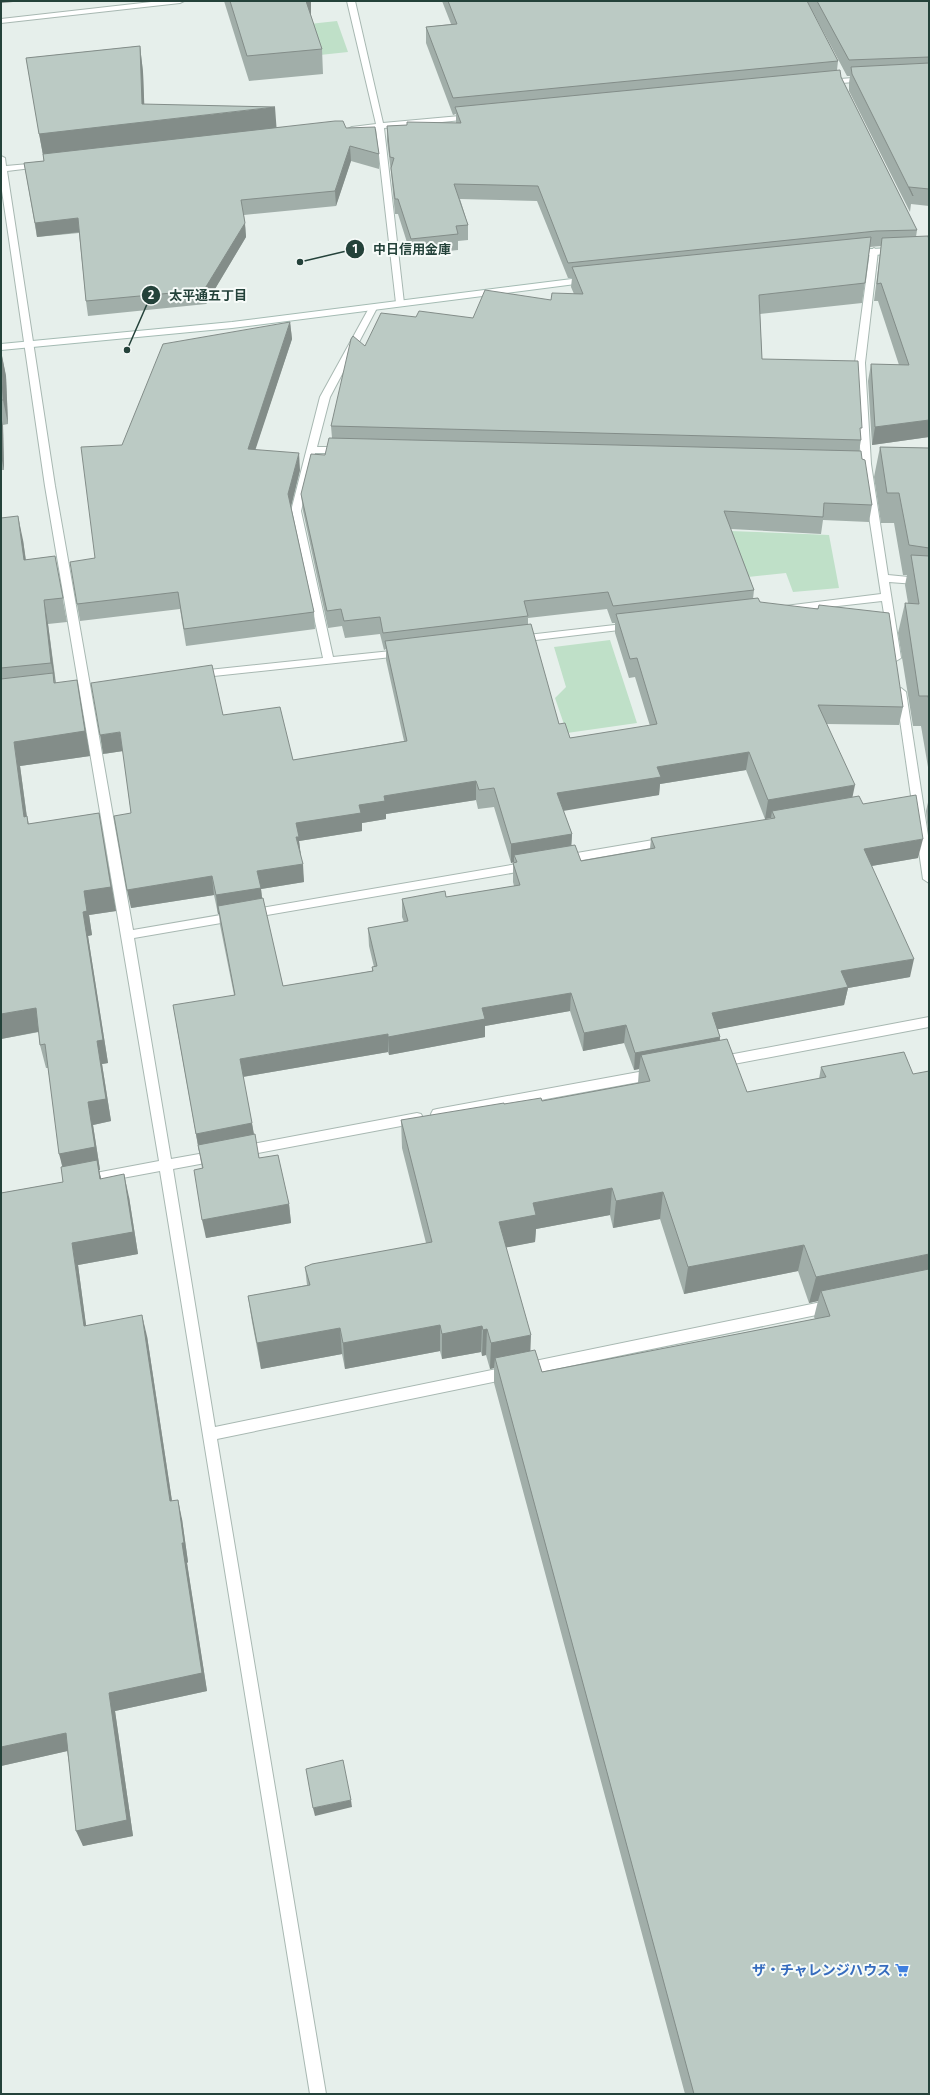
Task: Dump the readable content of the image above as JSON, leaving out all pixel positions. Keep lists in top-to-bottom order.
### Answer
{
  "places": {
    "other": ["中日信用金庫", "太平通五丁目"],
    "supermarket": ["ザ・チャレンジハウス"]
  }
}
